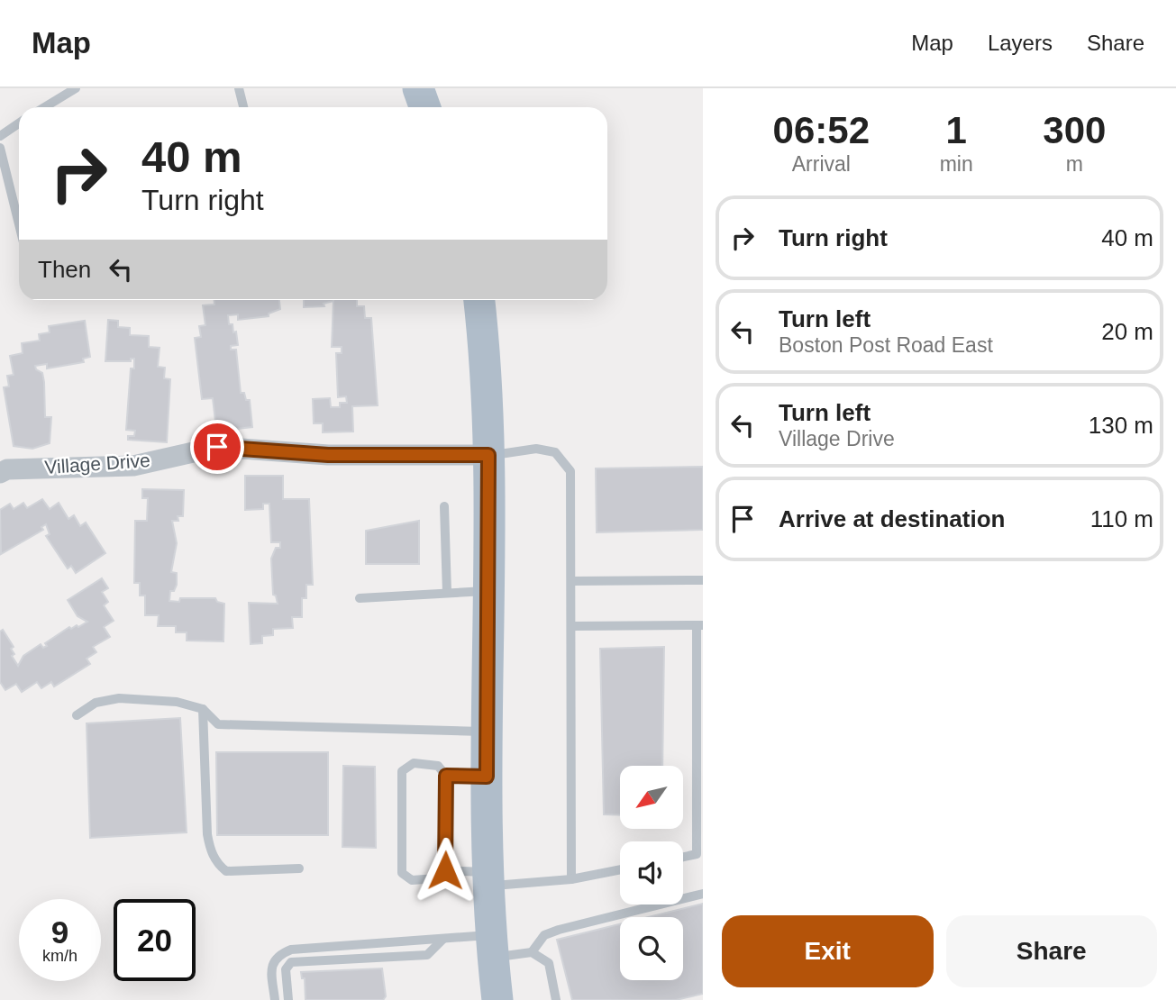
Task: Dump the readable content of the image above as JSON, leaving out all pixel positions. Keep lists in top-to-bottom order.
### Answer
{
  "streets": {
    "street": ["Village Drive"]
  },
  "north": "bottom left",
  "page": {
    "header": "Map",
    "nav": ["Map", "Layers", "Share"],
    "eta": [
      "06:52",
      "Arrival",
      "1",
      "min",
      "300",
      "m"
    ],
    "turn": ["40 m", "Turn right"],
    "list": [
      {
        "name": "Turn right",
        "value": "40 m"
      },
      {
        "name": "Turn left",
        "note": "Boston Post Road East",
        "value": "20 m"
      },
      {
        "name": "Turn left",
        "note": "Village Drive",
        "value": "130 m"
      },
      {
        "name": "Arrive at destination",
        "value": "110 m"
      }
    ],
    "then": "Then",
    "speed": "9 km/h",
    "limit": "20",
    "buttons": ["Exit", "Share"]
  }
}
